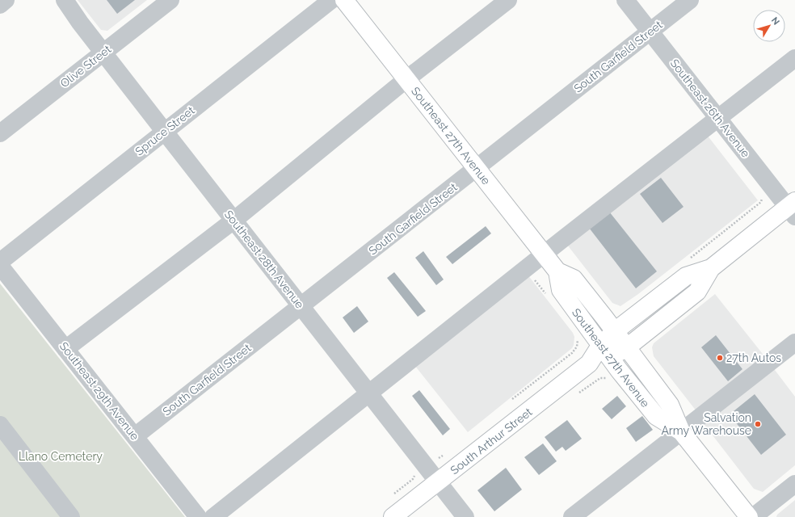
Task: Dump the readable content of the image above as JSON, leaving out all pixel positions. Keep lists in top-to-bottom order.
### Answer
{
  "streets": {
    "main road": ["Southeast 27th Avenue", "South Arthur Street"],
    "street": [
      "South Garfield Street",
      "Olive Street",
      "Southeast 26th Avenue",
      "Spruce Street",
      "Southeast 28th Avenue",
      "Southeast 29th Avenue"
    ]
  },
  "crossings": [
    ["South Garfield Street", "Southeast 26th Avenue"],
    ["South Garfield Street", "Southeast 27th Avenue"],
    ["South Garfield Street", "Southeast 28th Avenue"],
    ["South Garfield Street", "Southeast 29th Avenue"],
    ["Olive Street", "Southeast 28th Avenue"],
    ["Southeast 26th Avenue", "South Arthur Street"],
    ["Spruce Street", "Southeast 28th Avenue"],
    ["Southeast 27th Avenue", "South Arthur Street"],
    ["Southeast 28th Avenue", "South Arthur Street"]
  ],
  "parks": ["Llano Cemetery"],
  "places": ["27th Autos", "Salvation Army Warehouse"],
  "north": "top right"
}
